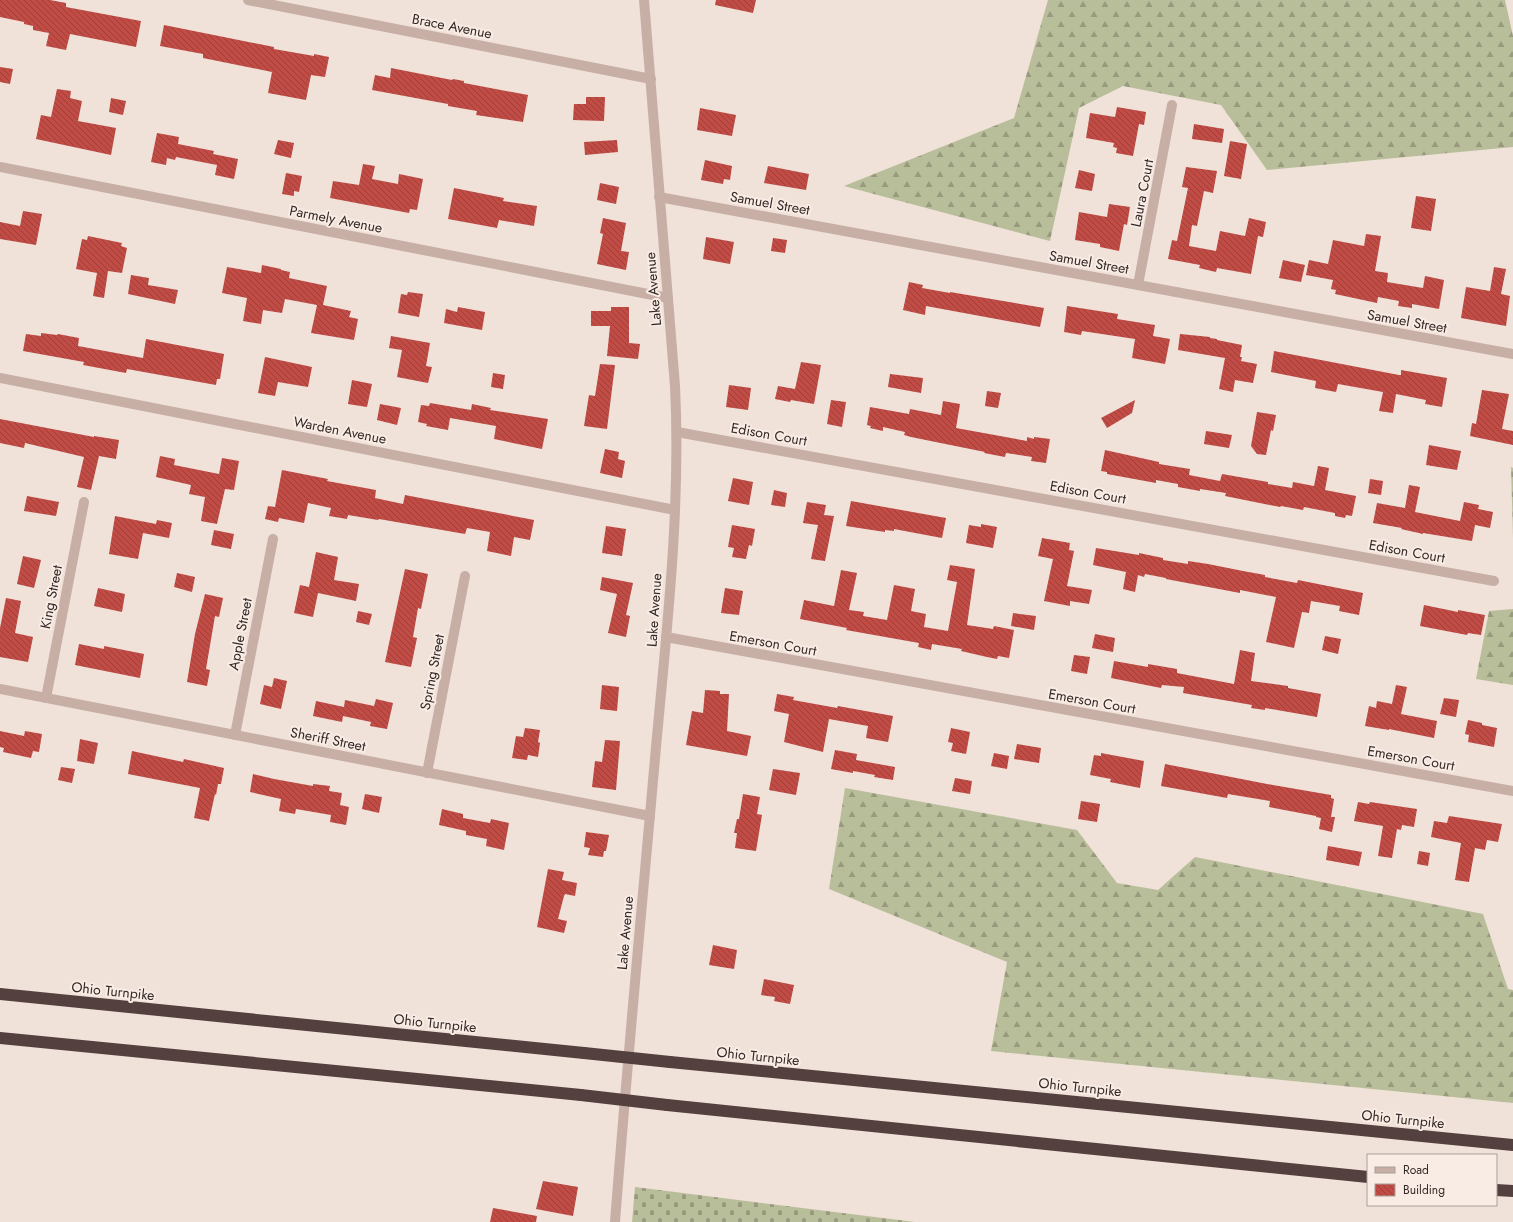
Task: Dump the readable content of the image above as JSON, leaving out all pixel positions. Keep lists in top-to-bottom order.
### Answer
{
  "streets": {
    "highway": ["Ohio Turnpike"],
    "street": [
      "Brace Avenue",
      "Laura Court",
      "Samuel Street",
      "Parmely Avenue",
      "Lake Avenue",
      "Warden Avenue",
      "Edison Court",
      "King Street",
      "Apple Street",
      "Emerson Court",
      "Spring Street",
      "Sheriff Street"
    ]
  },
  "crossings": [
    ["Brace Avenue", "Lake Avenue"],
    ["Laura Court", "Samuel Street"],
    ["Samuel Street", "Lake Avenue"],
    ["Parmely Avenue", "Lake Avenue"],
    ["Lake Avenue", "Warden Avenue"],
    ["Lake Avenue", "Edison Court"],
    ["Lake Avenue", "Emerson Court"],
    ["Lake Avenue", "Sheriff Street"],
    ["King Street", "Sheriff Street"],
    ["Apple Street", "Sheriff Street"],
    ["Spring Street", "Sheriff Street"]
  ],
  "legend": ["Road", "Building"]
}
